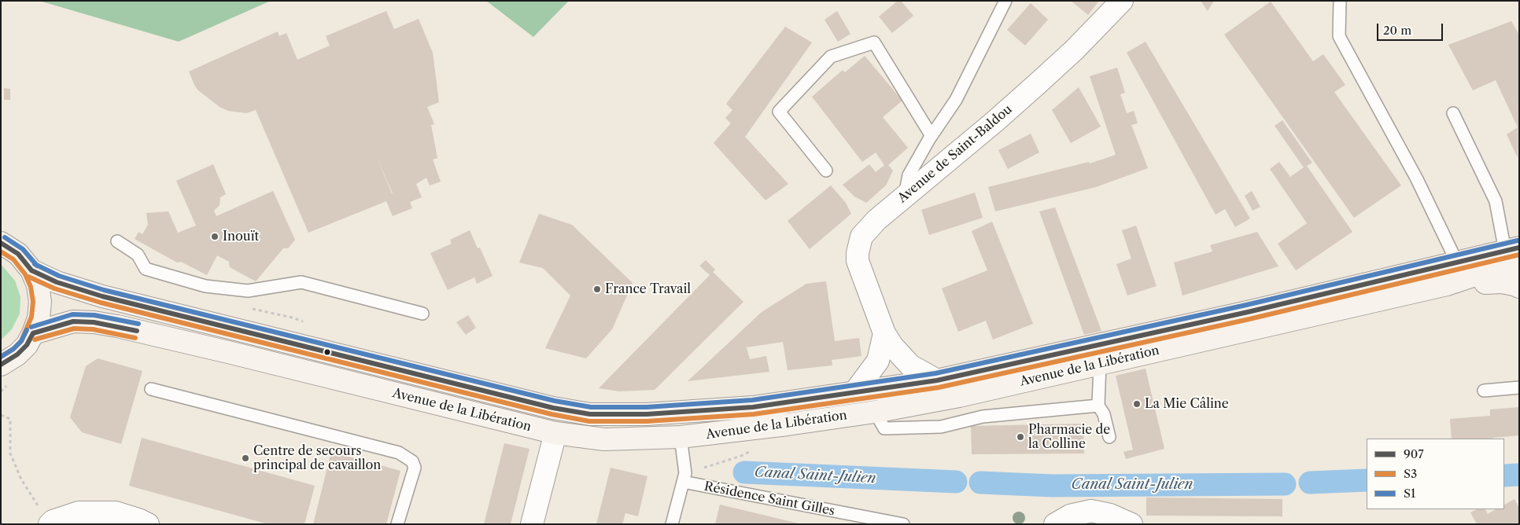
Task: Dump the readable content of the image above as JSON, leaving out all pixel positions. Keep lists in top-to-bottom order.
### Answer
{
  "streets": {
    "main road": ["Avenue de la Libération"],
    "street": ["Avenue de Saint-Baldou"],
    "lane": ["Résidence Saint Gilles"]
  },
  "crossings": [
    ["Avenue de Saint-Baldou", "Avenue de la Libération"]
  ],
  "water": ["Canal Saint-Julien"],
  "places": [
    "Inouït",
    "France Travail",
    "La Mie Câline",
    "Pharmacie de la Colline",
    "Centre de secours principal de cavaillon"
  ],
  "lines": ["transit line S1", "transit line 907", "transit line S3"],
  "legend": ["907", "S3", "S1"],
  "scale_bar": "20 m"
}
